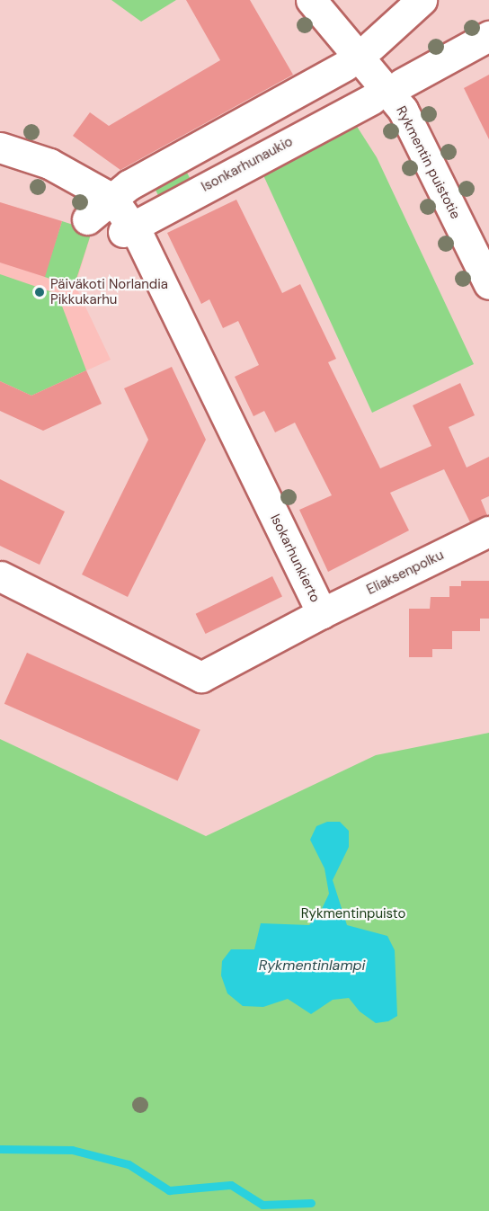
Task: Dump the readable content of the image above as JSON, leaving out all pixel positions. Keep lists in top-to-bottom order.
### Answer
{
  "streets": {
    "street": [
      "Rykmentin puistotie",
      "Isonkarhunaukio",
      "Isokarhunkierto",
      "Eliaksenpolku"
    ]
  },
  "crossings": [
    ["Isonkarhunaukio", "Isokarhunkierto"],
    ["Isokarhunkierto", "Eliaksenpolku"]
  ],
  "water": ["Rykmentinlampi"],
  "parks": ["Rykmentinpuisto"],
  "places": ["Päiväkoti Norlandia Pikkukarhu"]
}
